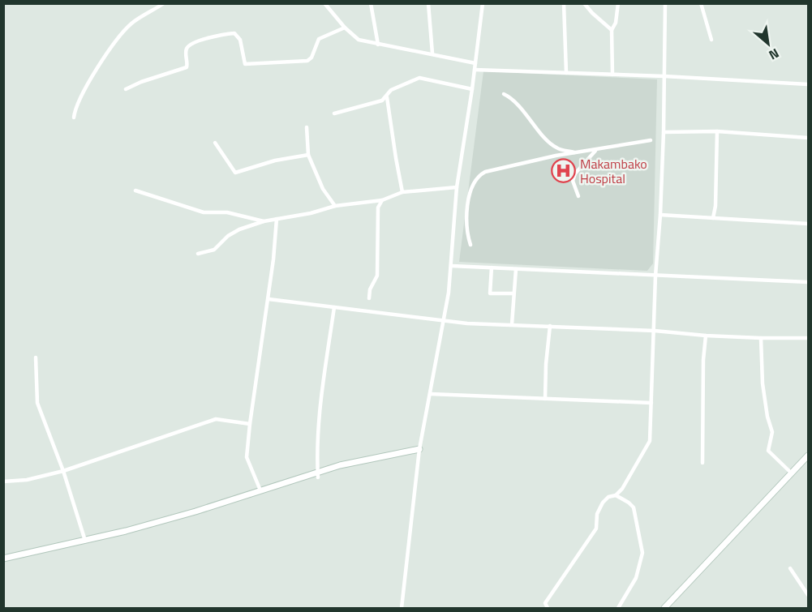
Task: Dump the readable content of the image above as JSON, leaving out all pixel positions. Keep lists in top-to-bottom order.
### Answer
{
  "places": {
    "hospital": ["Makambako Hospital"]
  },
  "north": "bottom right"
}
